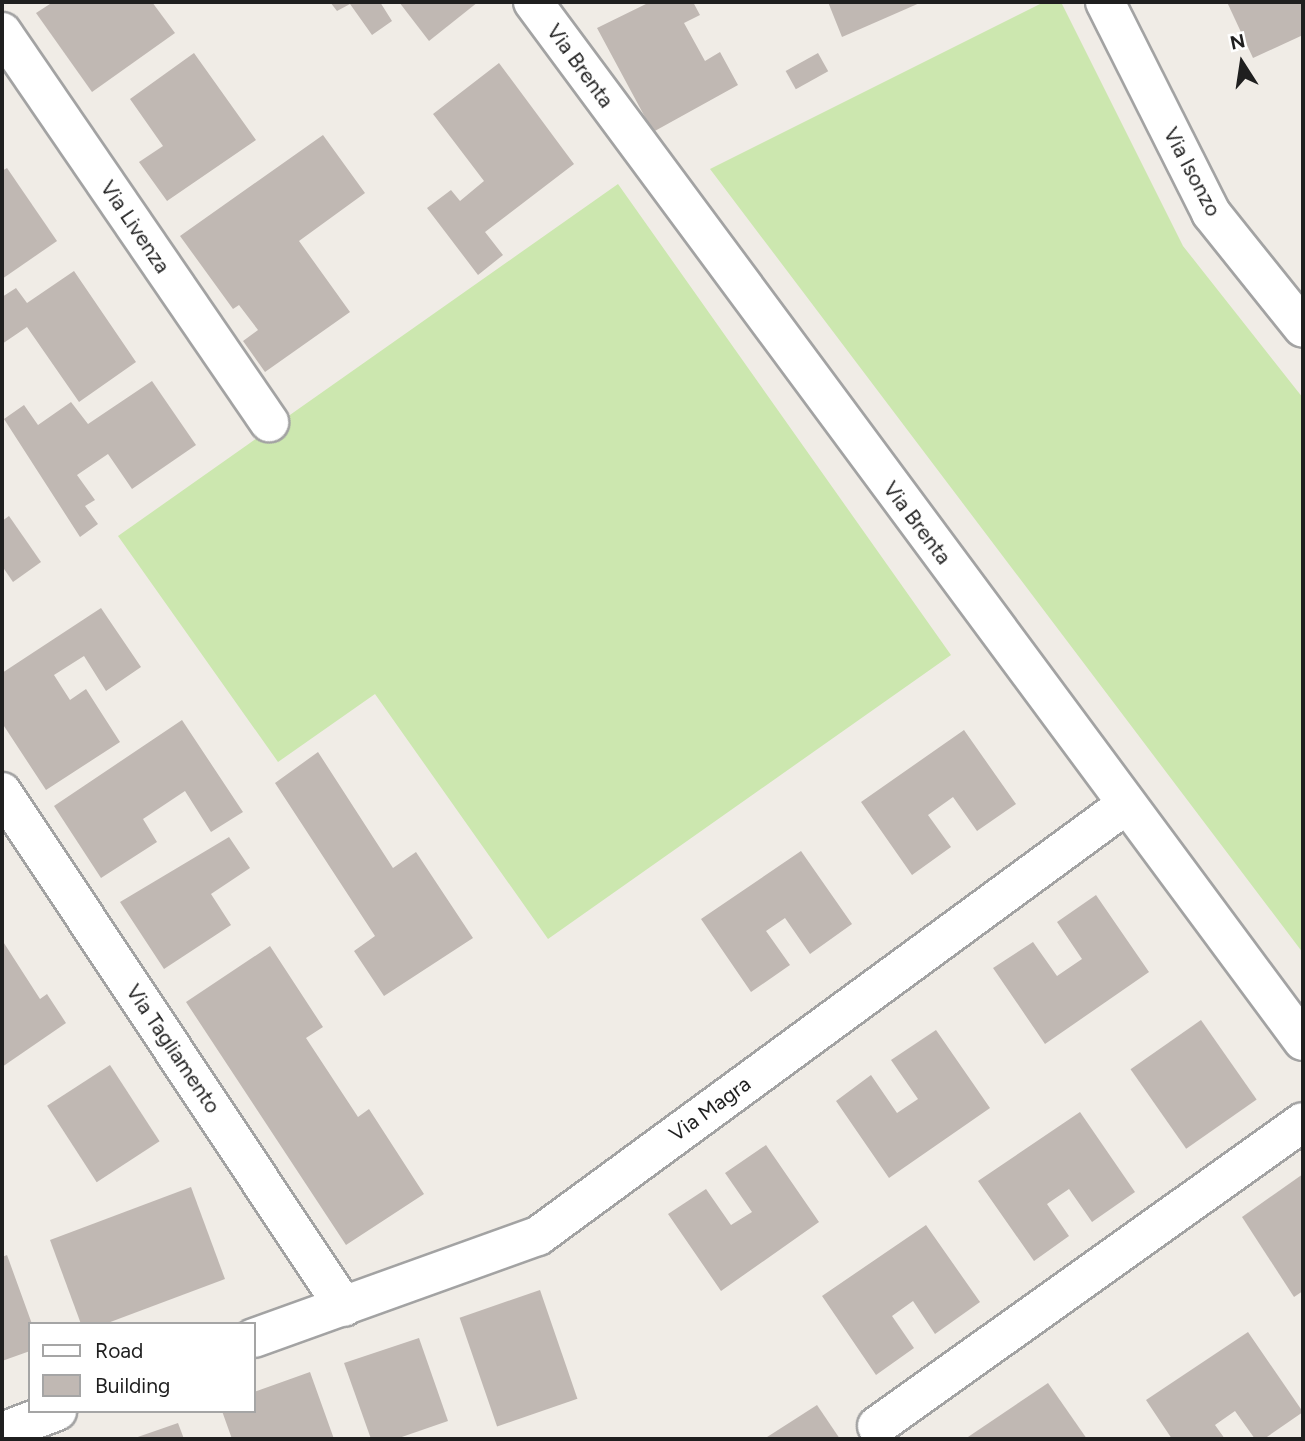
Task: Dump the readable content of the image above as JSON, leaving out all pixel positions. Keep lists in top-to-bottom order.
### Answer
{
  "streets": {
    "street": [
      "Via Brenta",
      "Via Isonzo",
      "Via Livenza",
      "Via Tagliamento",
      "Via Magra"
    ]
  },
  "crossings": [
    ["Via Brenta", "Via Magra"],
    ["Via Tagliamento", "Via Magra"]
  ],
  "legend": ["Road", "Building"],
  "north": "top"
}
